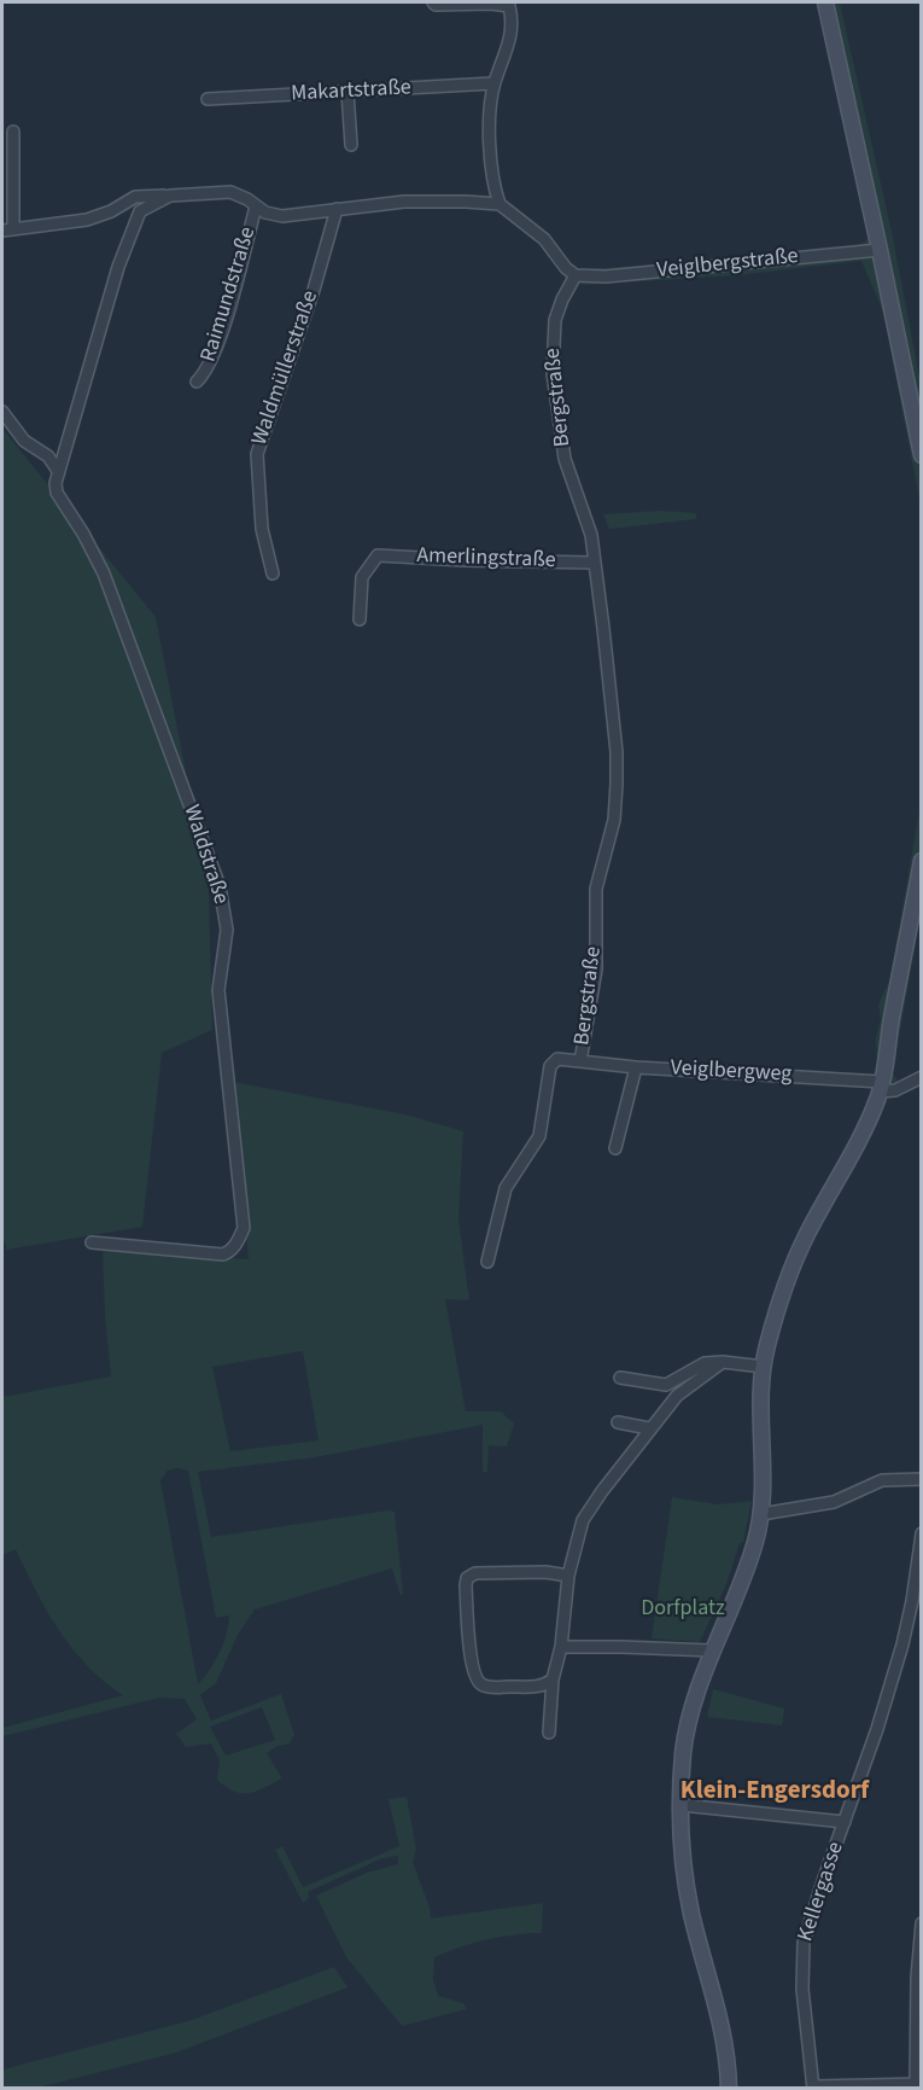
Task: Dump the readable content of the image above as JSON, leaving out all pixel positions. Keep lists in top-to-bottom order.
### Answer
{
  "streets": {
    "street": [
      "Makartstraße",
      "Veiglbergstraße",
      "Raimundstraße",
      "Waldmüllerstraße",
      "Bergstraße",
      "Amerlingstraße",
      "Waldstraße",
      "Veiglbergweg",
      "Kellergasse"
    ]
  },
  "crossings": [
    ["Veiglbergstraße", "Bergstraße"],
    ["Bergstraße", "Amerlingstraße"],
    ["Bergstraße", "Veiglbergweg"]
  ],
  "districts": ["Klein-Engersdorf"],
  "parks": ["Dorfplatz"]
}
